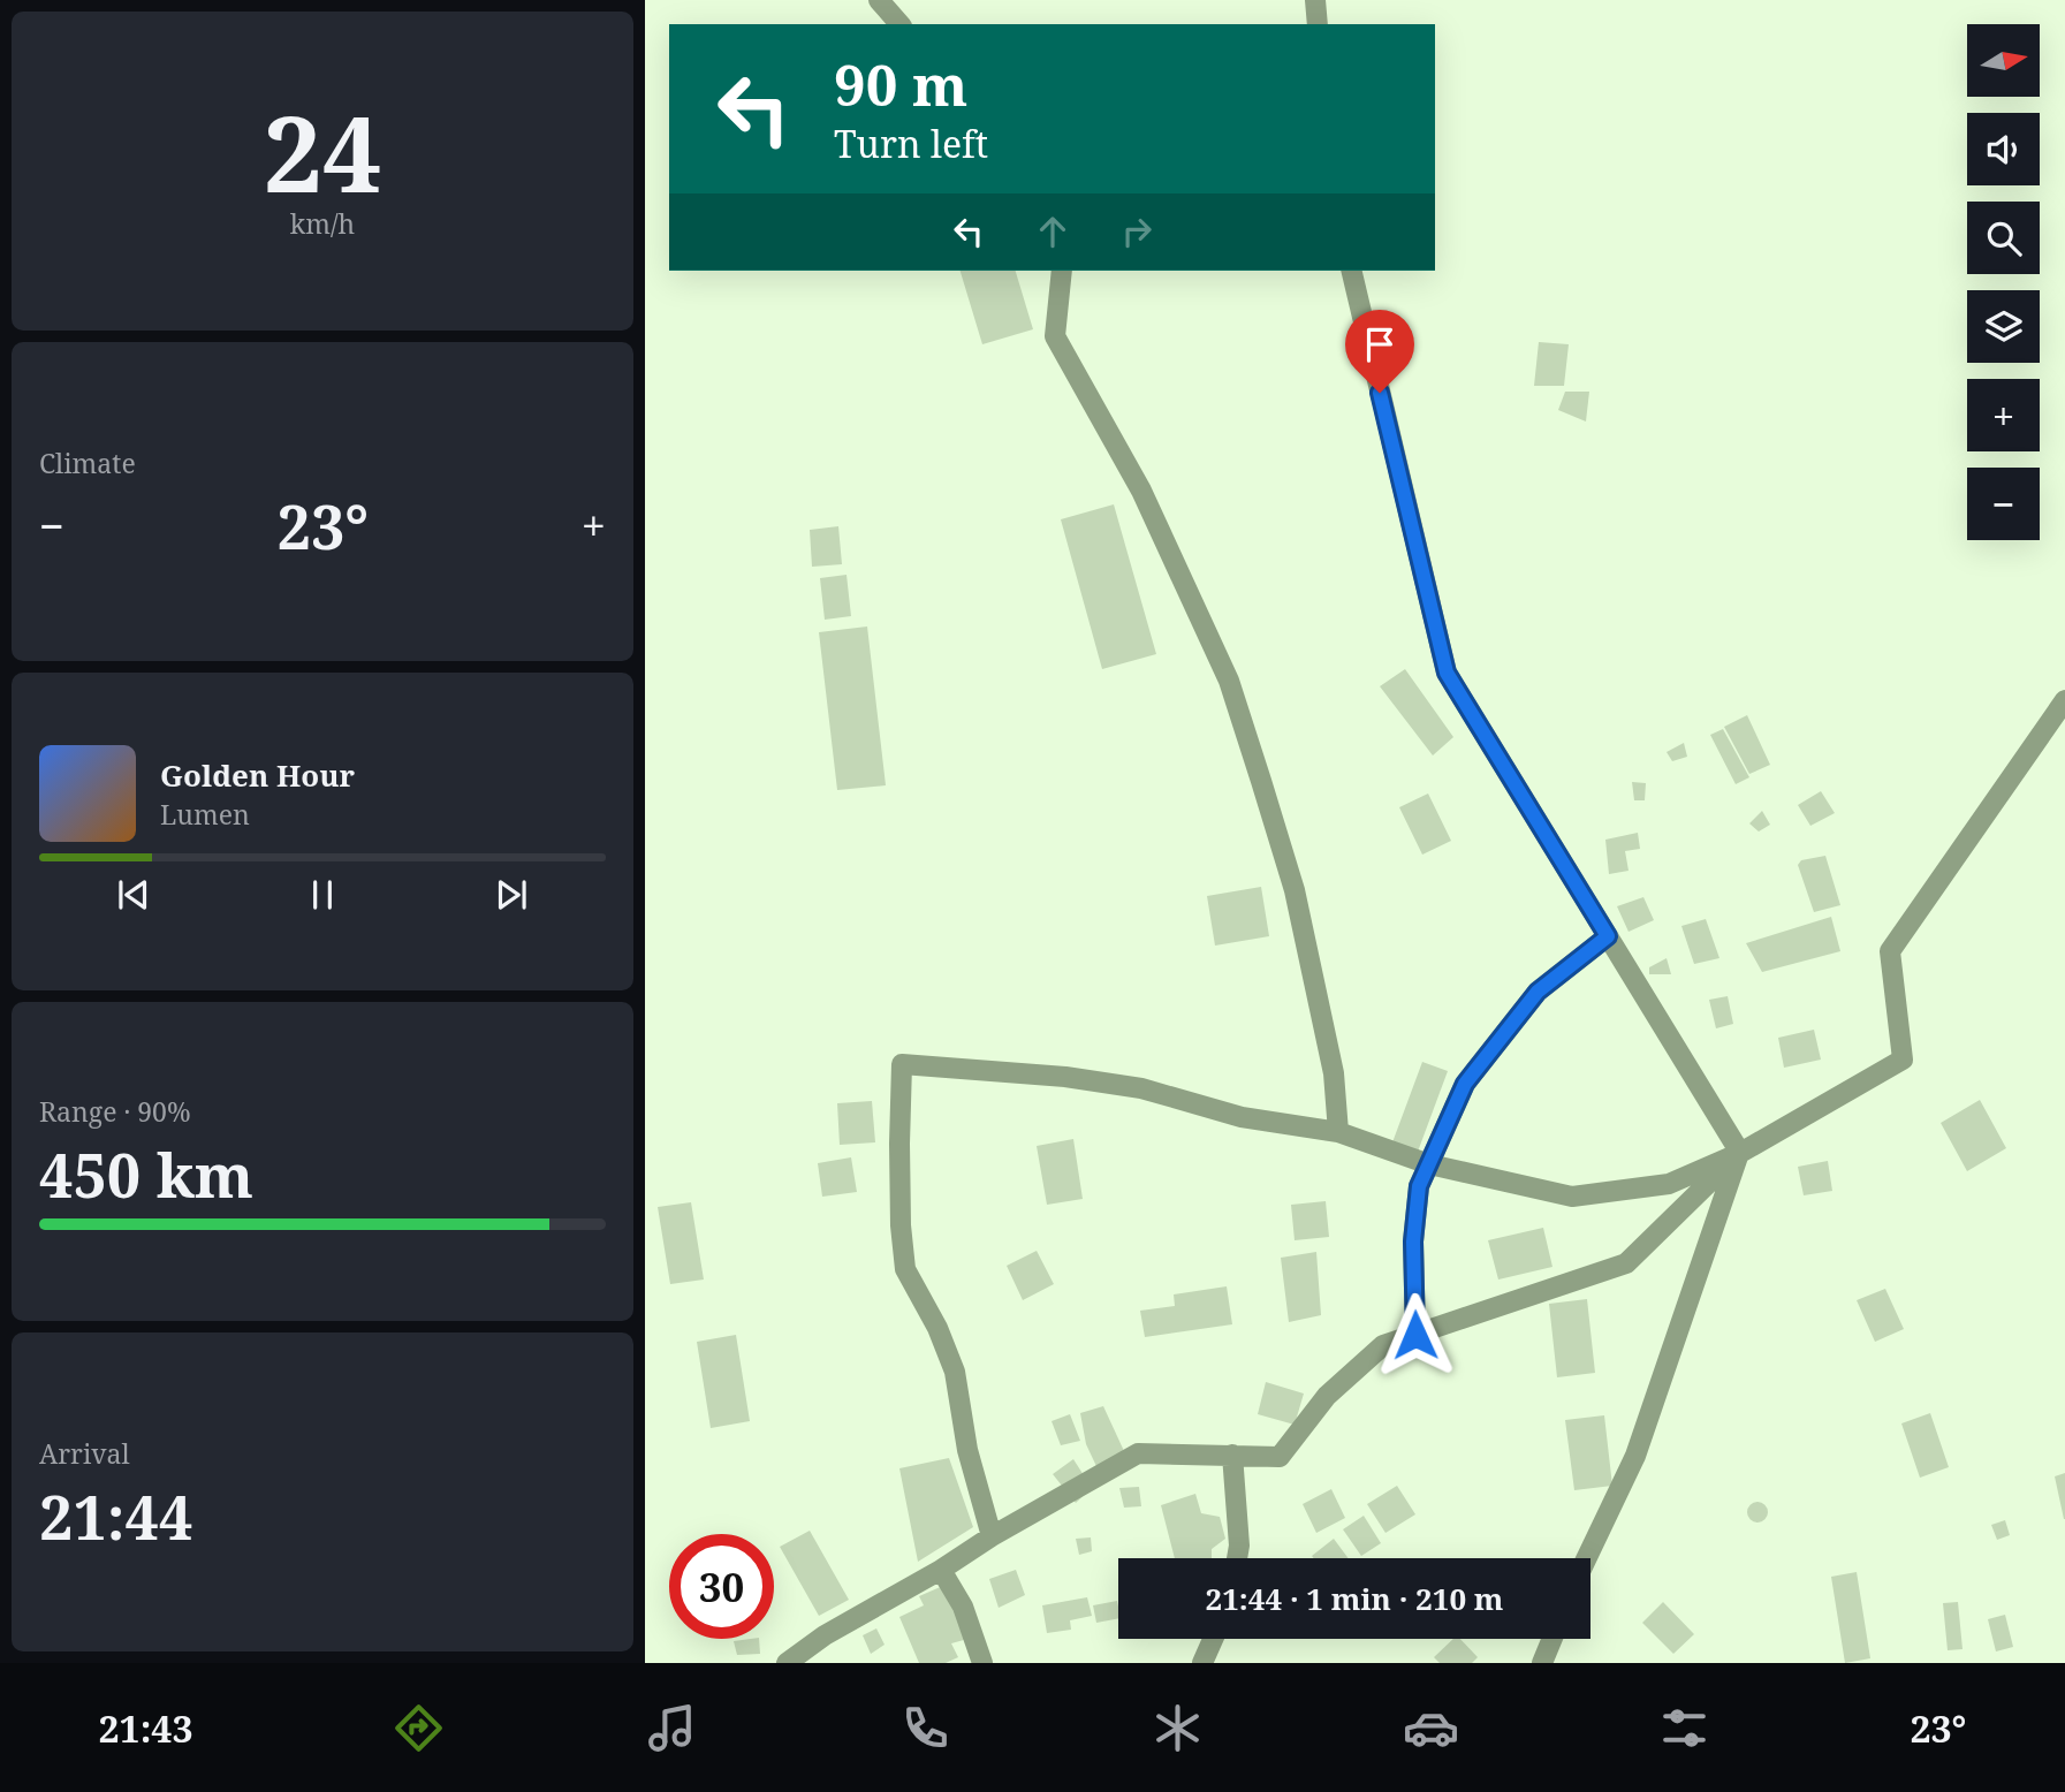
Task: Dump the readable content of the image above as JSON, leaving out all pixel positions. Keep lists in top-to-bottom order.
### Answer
{
  "north": "right",
  "page": {
    "tile": [
      ["24", "km/h"],
      "Climate",
      ["Range · 90%", "450 km"],
      ["Arrival", "21:44"]
    ],
    "map_buttons": ["+", "−"],
    "turn": ["90 m", "Turn left"],
    "heat": ["−", "23°", "+"],
    "song": ["Golden Hour", "Lumen"],
    "limit": "30",
    "trip": "21:44 · 1 min · 210 m",
    "tabs": ["21:43", "23°"]
  }
}
